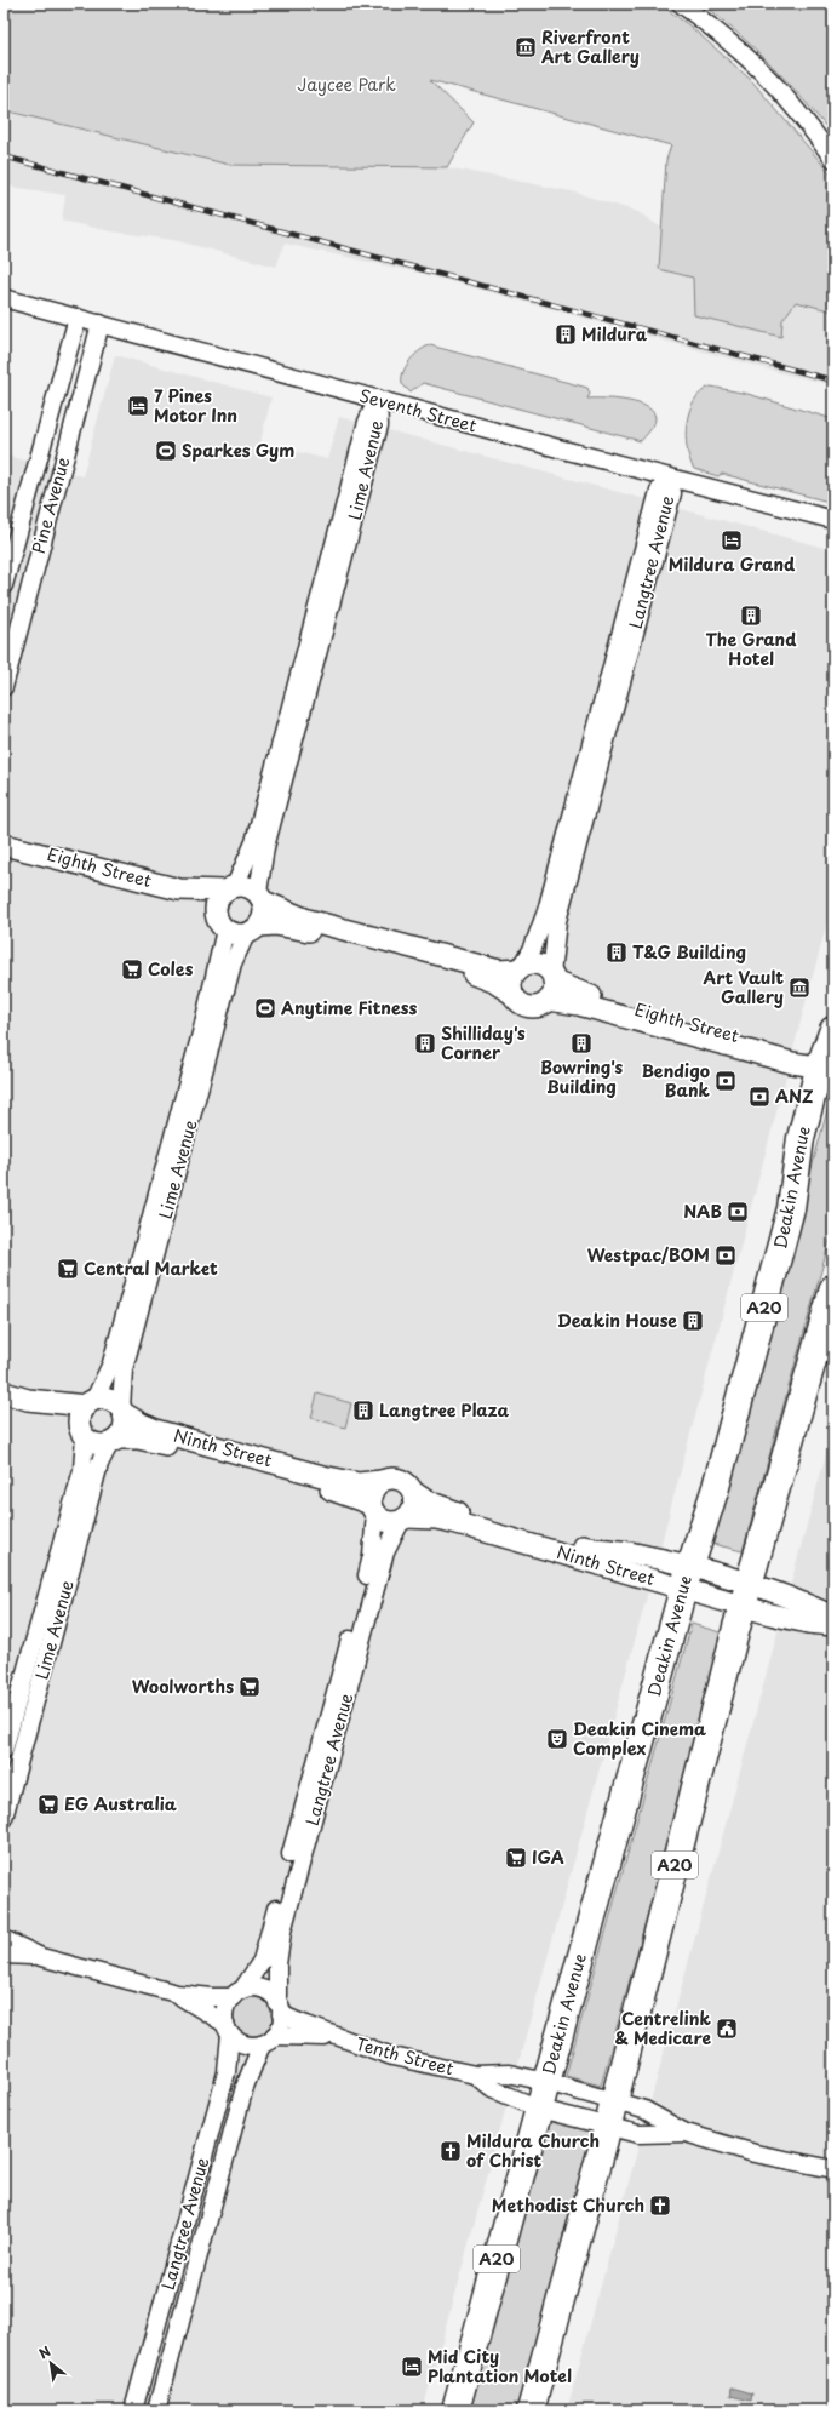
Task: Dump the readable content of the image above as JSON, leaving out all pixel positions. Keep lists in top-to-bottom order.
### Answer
{
  "streets": {
    "highway": ["Deakin Avenue", "A20"],
    "street": [
      "Seventh Street",
      "Lime Avenue",
      "Pine Avenue",
      "Langtree Avenue",
      "Eighth Street",
      "Ninth Street",
      "Tenth Street"
    ]
  },
  "crossings": [
    ["Seventh Street", "Lime Avenue"],
    ["Seventh Street", "Pine Avenue"],
    ["Seventh Street", "Langtree Avenue"],
    ["Lime Avenue", "Eighth Street"],
    ["Lime Avenue", "Ninth Street"],
    ["Langtree Avenue", "Eighth Street"],
    ["Langtree Avenue", "Ninth Street"],
    ["Langtree Avenue", "Tenth Street"],
    ["Eighth Street", "Deakin Avenue"],
    ["Deakin Avenue", "Ninth Street"],
    ["Deakin Avenue", "Tenth Street"],
    ["A20", "Ninth Street"],
    ["A20", "Tenth Street"]
  ],
  "parks": ["Jaycee Park"],
  "places": {
    "museum": ["Riverfront Art Gallery", "Art Vault Gallery"],
    "building": [
      "Mildura",
      "The Grand Hotel",
      "T&G Building",
      "Shilliday's Corner",
      "Bowring's Building",
      "Deakin House",
      "Langtree Plaza"
    ],
    "hotel": ["7 Pines Motor Inn", "Mildura Grand", "Mid City Plantation Motel"],
    "sports": ["Sparkes Gym", "Anytime Fitness"],
    "supermarket": [
      "Coles",
      "Central Market",
      "Woolworths",
      "EG Australia",
      "IGA"
    ],
    "bank": [
      "Bendigo Bank",
      "ANZ",
      "NAB",
      "Westpac/BOM"
    ],
    "theatre": ["Deakin Cinema Complex"],
    "public building": ["Centrelink & Medicare"],
    "church": ["Mildura Church of Christ", "Methodist Church"]
  },
  "north": "top left"
}
